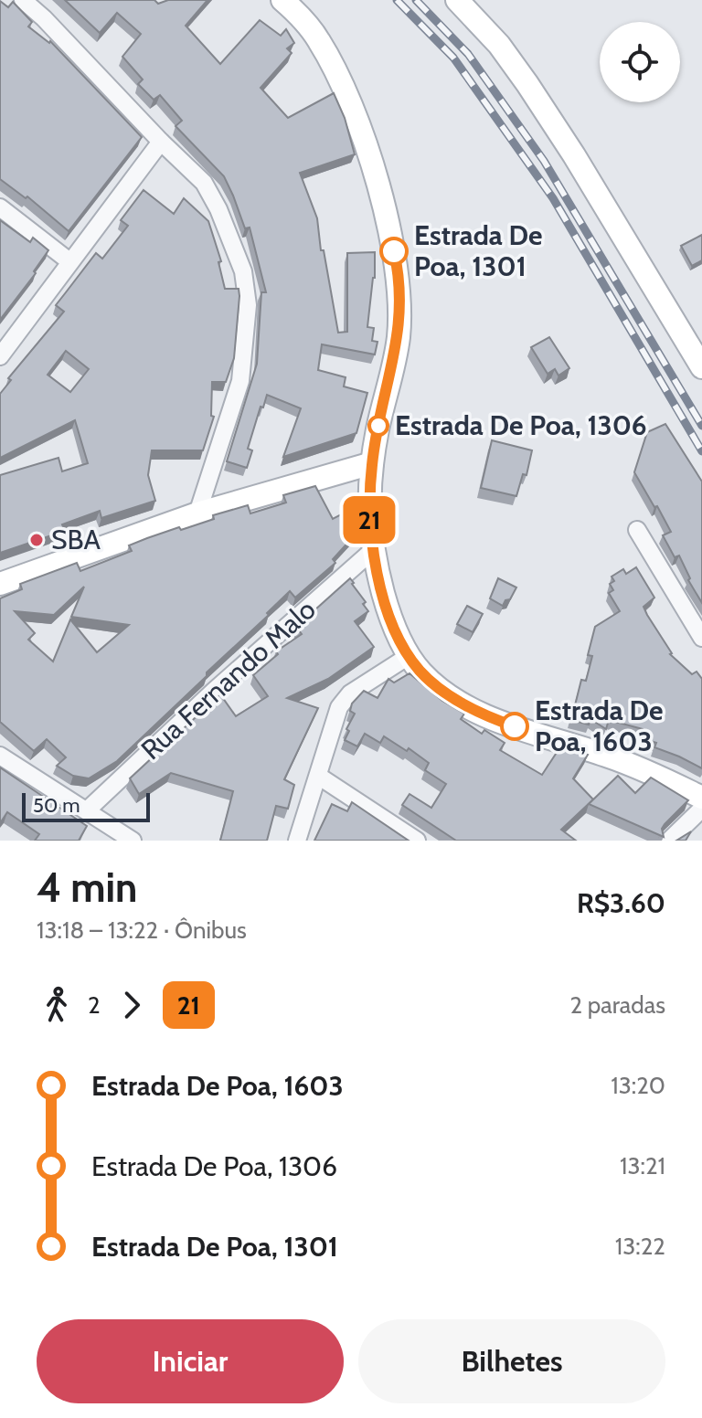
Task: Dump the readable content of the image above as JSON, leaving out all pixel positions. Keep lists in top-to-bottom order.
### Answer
{
  "streets": {
    "street": ["Rua Fernando Malo"]
  },
  "places": [
    "Estrada De Poa, 1301",
    "Estrada De Poa, 1306",
    "SBA",
    "Estrada De Poa, 1603"
  ],
  "lines": ["bus line 21"],
  "scale_bar": "50 m",
  "page": {
    "on_map": "21",
    "scale": "50 m",
    "heading": ["4 min", "13:18 – 13:22 · Ônibus", "R$3.60"],
    "legs": ["2", "21", "2 paradas"],
    "list": [
      {
        "name": "Estrada De Poa, 1603",
        "value": "13:20"
      },
      {
        "name": "Estrada De Poa, 1306",
        "value": "13:21"
      },
      {
        "name": "Estrada De Poa, 1301",
        "value": "13:22"
      }
    ],
    "buttons": ["Iniciar", "Bilhetes"]
  }
}
